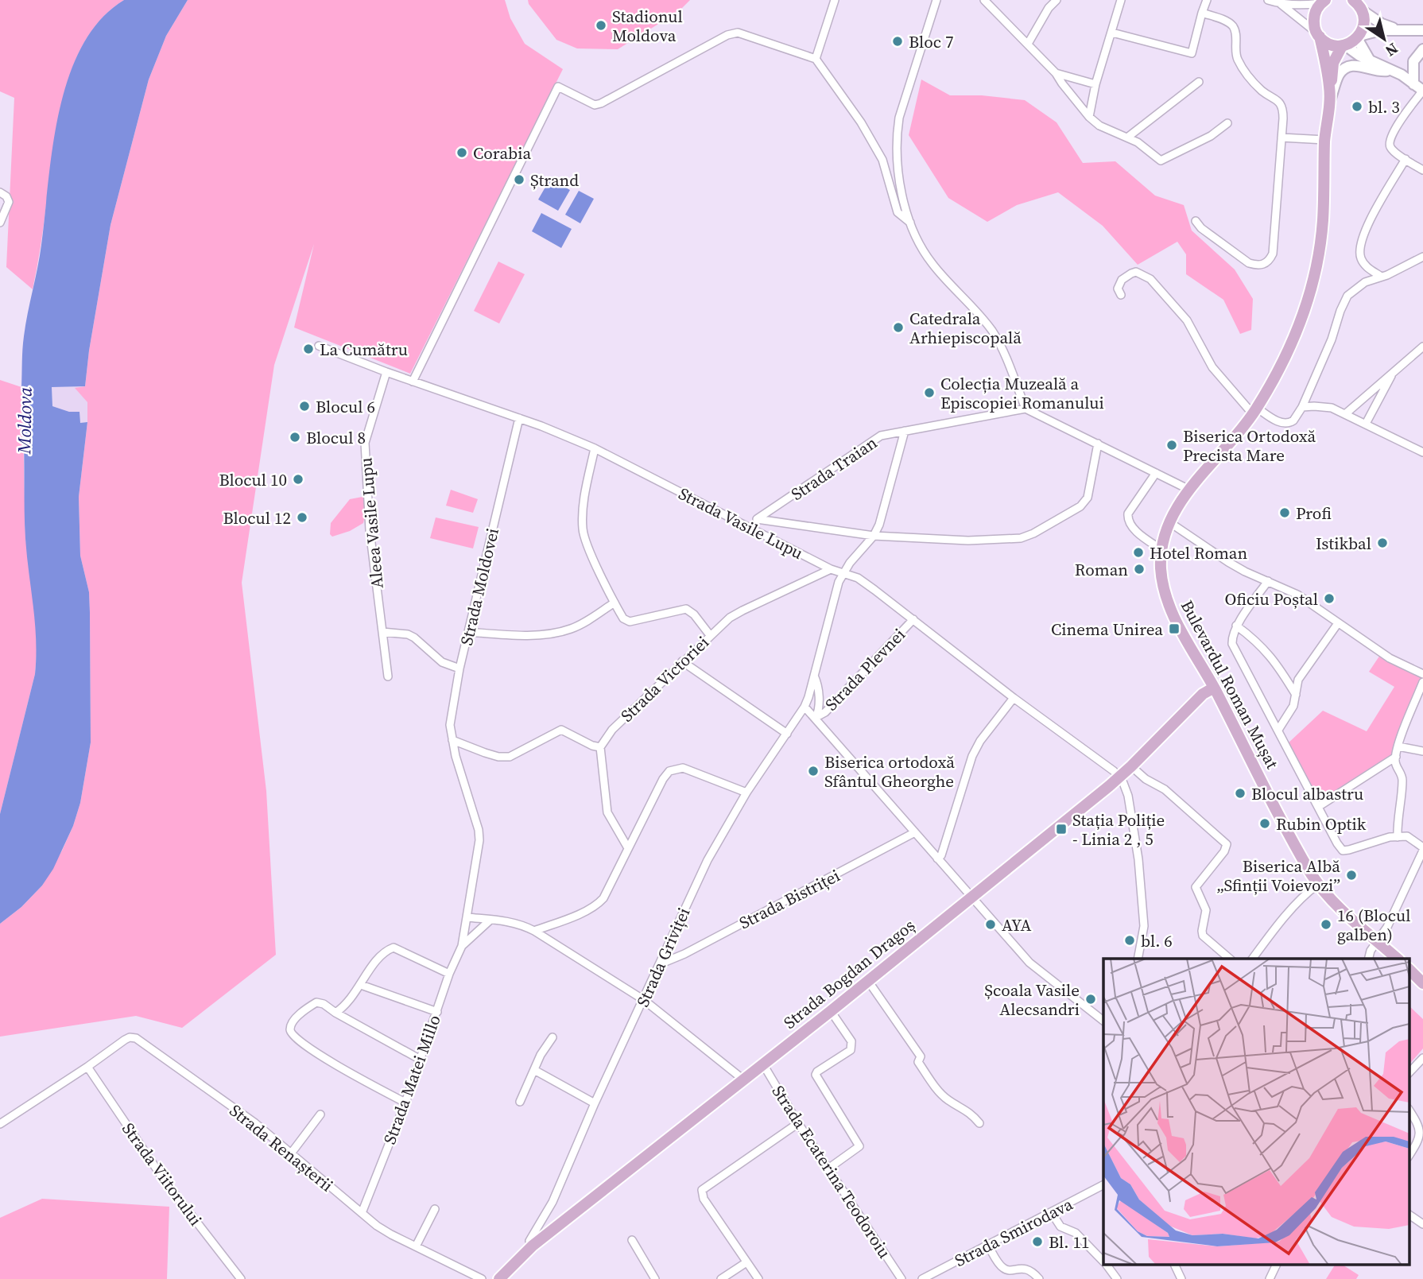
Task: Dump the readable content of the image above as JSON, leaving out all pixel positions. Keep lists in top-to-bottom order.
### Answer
{
  "streets": {
    "main road": ["Bulevardul Roman Mușat", "Strada Bogdan Dragoș"],
    "street": [
      "Strada Traian",
      "Aleea Vasile Lupu",
      "Strada Vasile Lupu",
      "Strada Moldovei",
      "Strada Plevnei",
      "Strada Victoriei",
      "Strada Bistriței",
      "Strada Griviței",
      "Strada Matei Millo",
      "Strada Renașterii",
      "Strada Ecaterina Teodoroiu",
      "Strada Viitorului",
      "Strada Smirodava"
    ]
  },
  "crossings": [
    ["Strada Traian", "Strada Vasile Lupu"],
    ["Strada Traian", "Strada Griviței"],
    ["Aleea Vasile Lupu", "Strada Vasile Lupu"],
    ["Strada Vasile Lupu", "Strada Moldovei"],
    ["Strada Vasile Lupu", "Strada Plevnei"],
    ["Strada Vasile Lupu", "Strada Victoriei"],
    ["Strada Vasile Lupu", "Strada Griviței"],
    ["Strada Vasile Lupu", "Strada Bogdan Dragoș"],
    ["Strada Moldovei", "Strada Matei Millo"],
    ["Strada Plevnei", "Strada Griviței"],
    ["Bulevardul Roman Mușat", "Strada Bogdan Dragoș"],
    ["Strada Bistriței", "Strada Griviței"],
    ["Strada Griviței", "Strada Bogdan Dragoș"],
    ["Strada Bogdan Dragoș", "Strada Ecaterina Teodoroiu"],
    ["Strada Matei Millo", "Strada Renașterii"],
    ["Strada Renașterii", "Strada Viitorului"]
  ],
  "water": ["Moldova"],
  "places": {
    "other": [
      "Stadionul Moldova",
      "Bloc 7",
      "bl. 3",
      "Corabia",
      "Ștrand",
      "Catedrala Arhiepiscopală",
      "La Cumătru",
      "Colecția Muzeală a Episcopiei Romanului",
      "Blocul 6",
      "Blocul 8",
      "Biserica Ortodoxă Precista Mare",
      "Blocul 10",
      "Profi",
      "Blocul 12",
      "Istikbal",
      "Hotel Roman",
      "Roman",
      "Oficiu Poștal",
      "Biserica ortodoxă Sfântul Gheorghe",
      "Blocul albastru",
      "Rubin Optik",
      "Biserica Albă „Sfinții Voievozi”",
      "AYA",
      "16 (Blocul galben)",
      "bl. 6",
      "Școala Vasile Alecsandri",
      "Bl. 11"
    ],
    "transit": ["Cinema Unirea", "Stația Poliție - Linia 2 , 5"]
  },
  "north": "bottom right"
}
